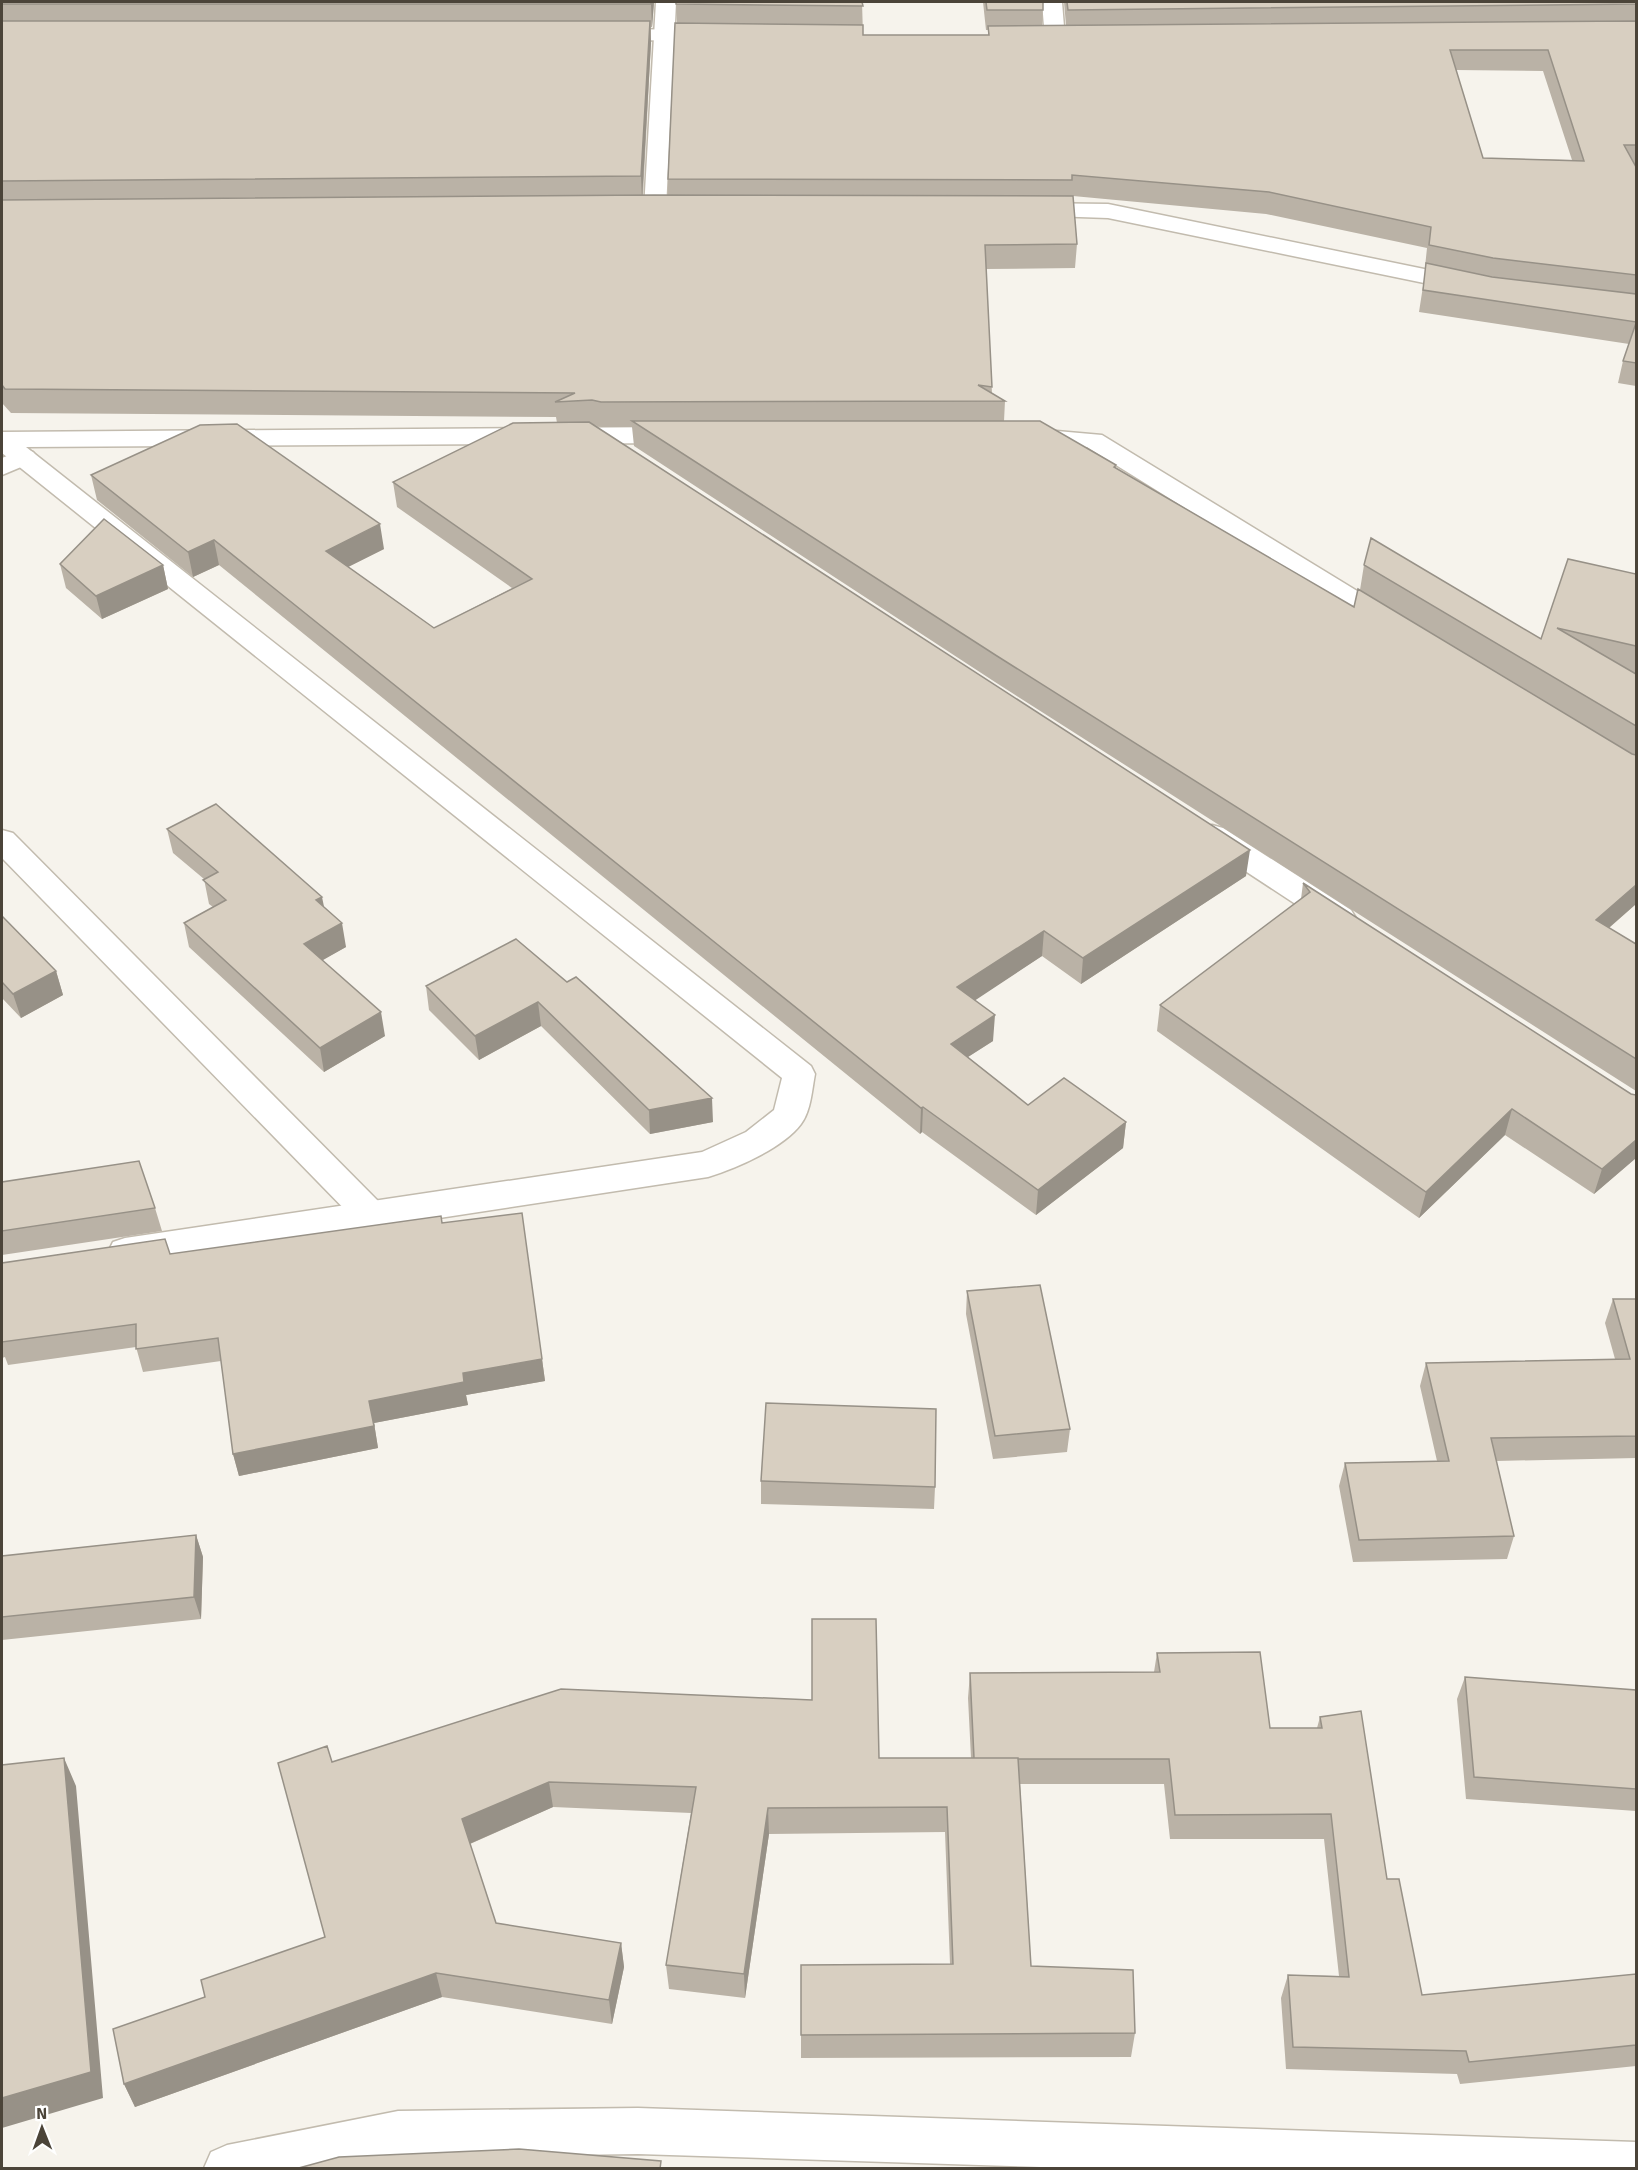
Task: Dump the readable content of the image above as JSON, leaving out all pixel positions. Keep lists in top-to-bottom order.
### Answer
{
  "north": "top"
}
